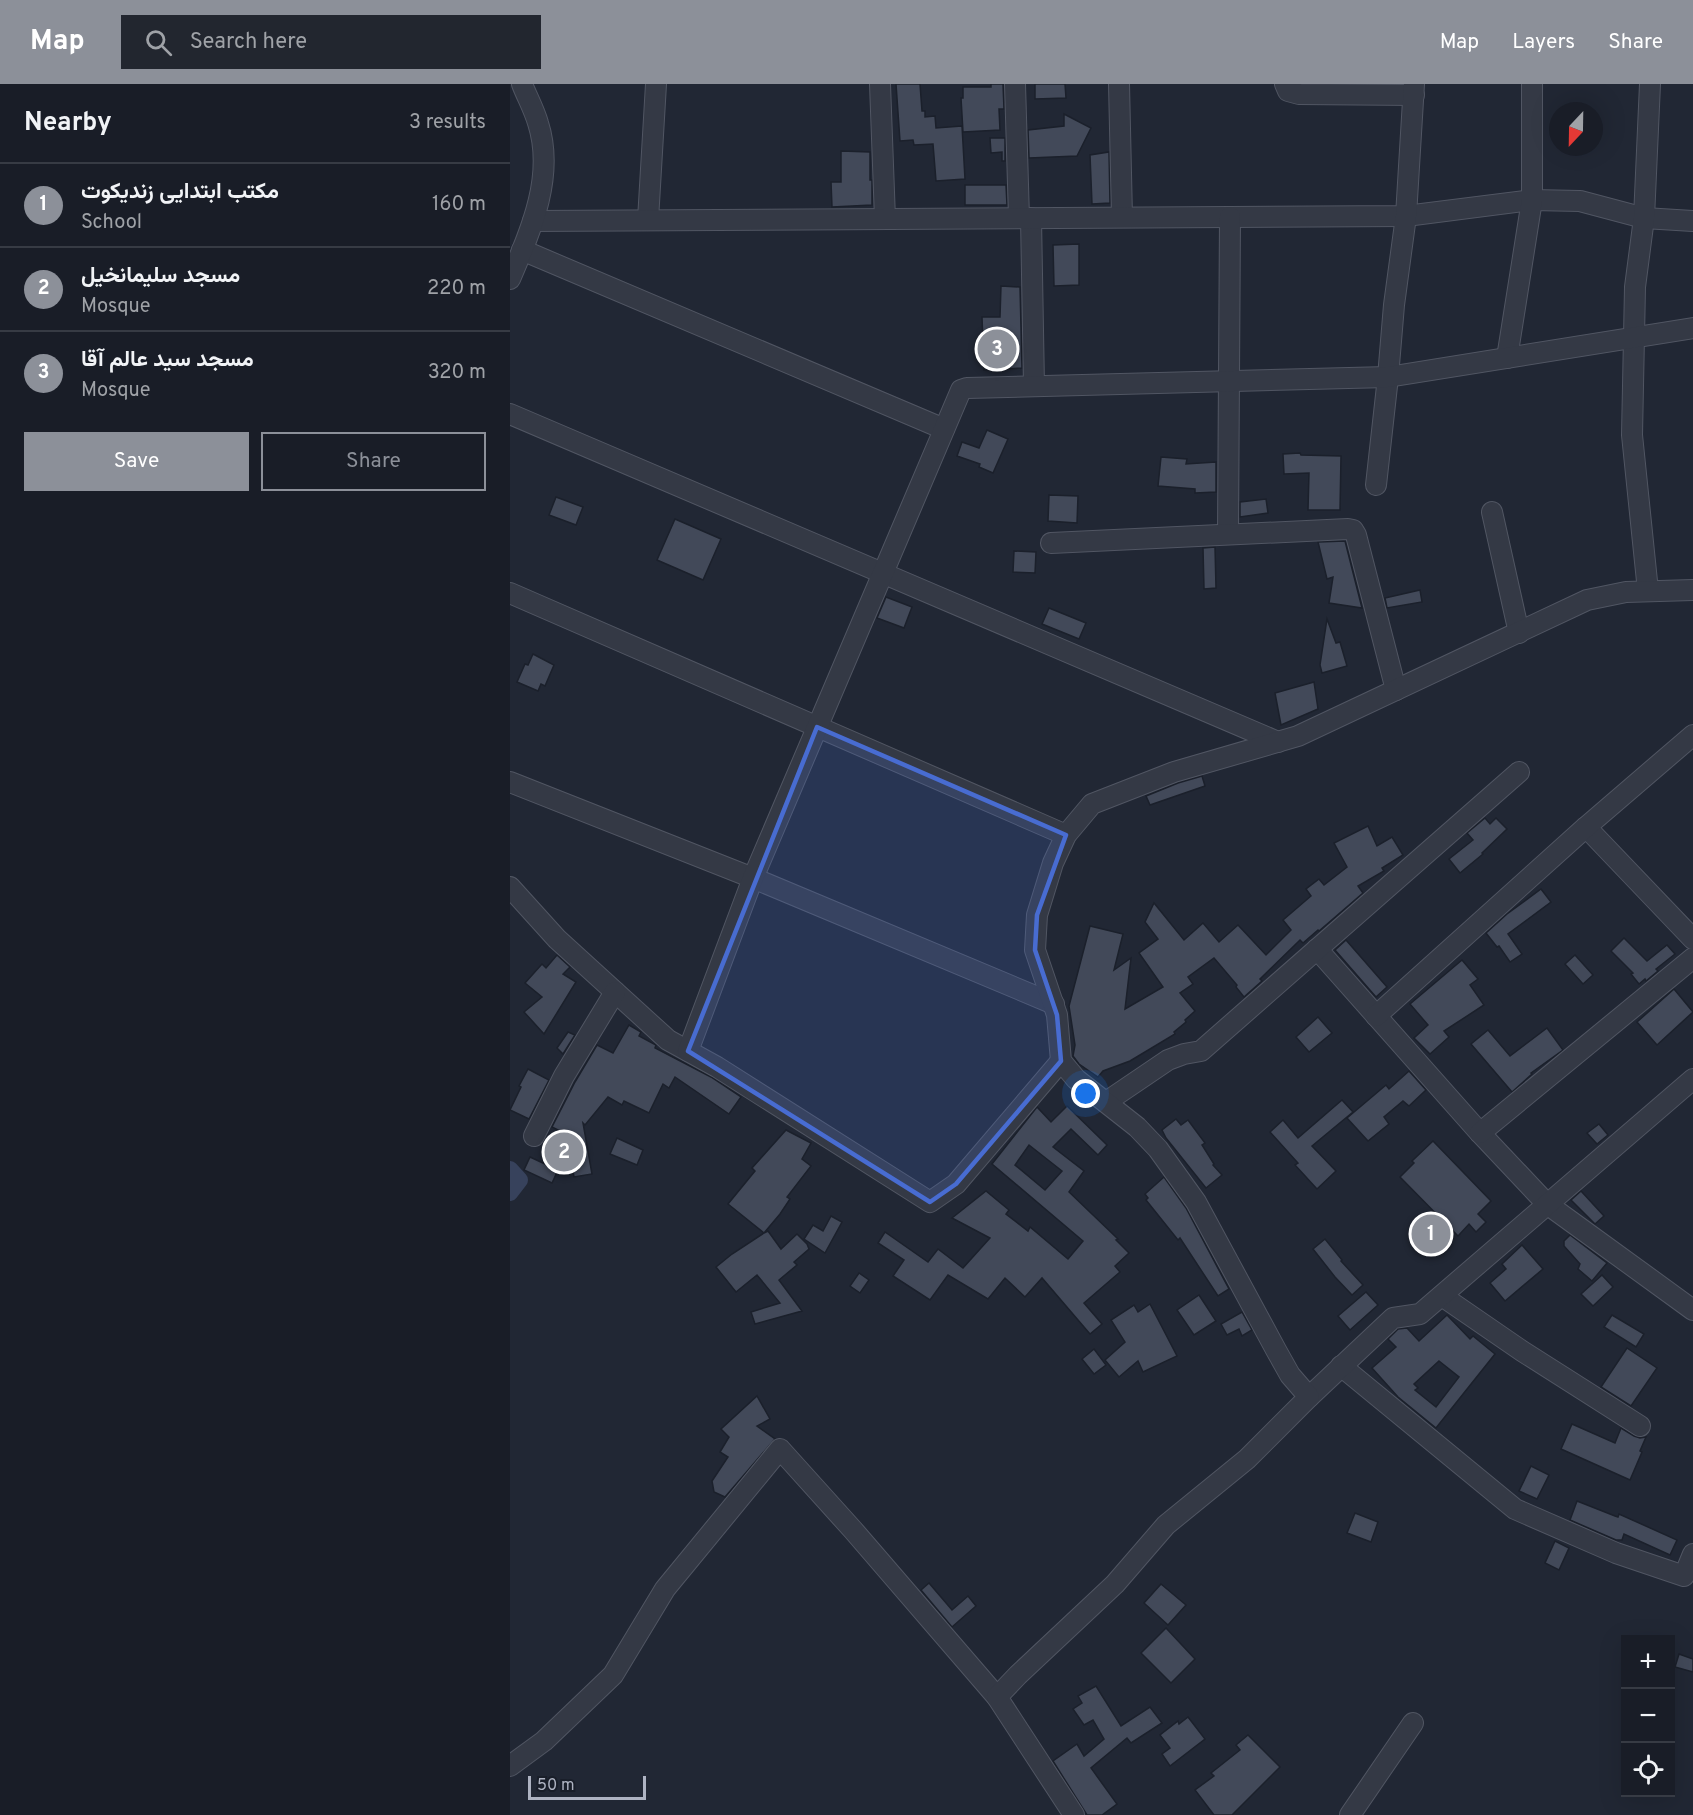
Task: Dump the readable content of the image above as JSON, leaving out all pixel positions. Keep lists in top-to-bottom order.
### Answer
{
  "scale_bar": "50 m",
  "north": "bottom",
  "page": {
    "header": "Map",
    "search": "Search here",
    "nav": ["Map", "Layers", "Share"],
    "heading": ["Nearby", "3 results"],
    "list": [
      {
        "mark": "1",
        "name": "مکتب ابتدایی زندیکوت",
        "note": "School",
        "value": "160 m"
      },
      {
        "mark": "2",
        "name": "مسجد سلیمانخیل",
        "note": "Mosque",
        "value": "220 m"
      },
      {
        "mark": "3",
        "name": "مسجد سید عالم آقا",
        "note": "Mosque",
        "value": "320 m"
      }
    ],
    "pins": ["3", "2", "1"],
    "buttons": ["Save", "Share"],
    "map_buttons": ["+", "−"],
    "scale": "50 m"
  }
}
